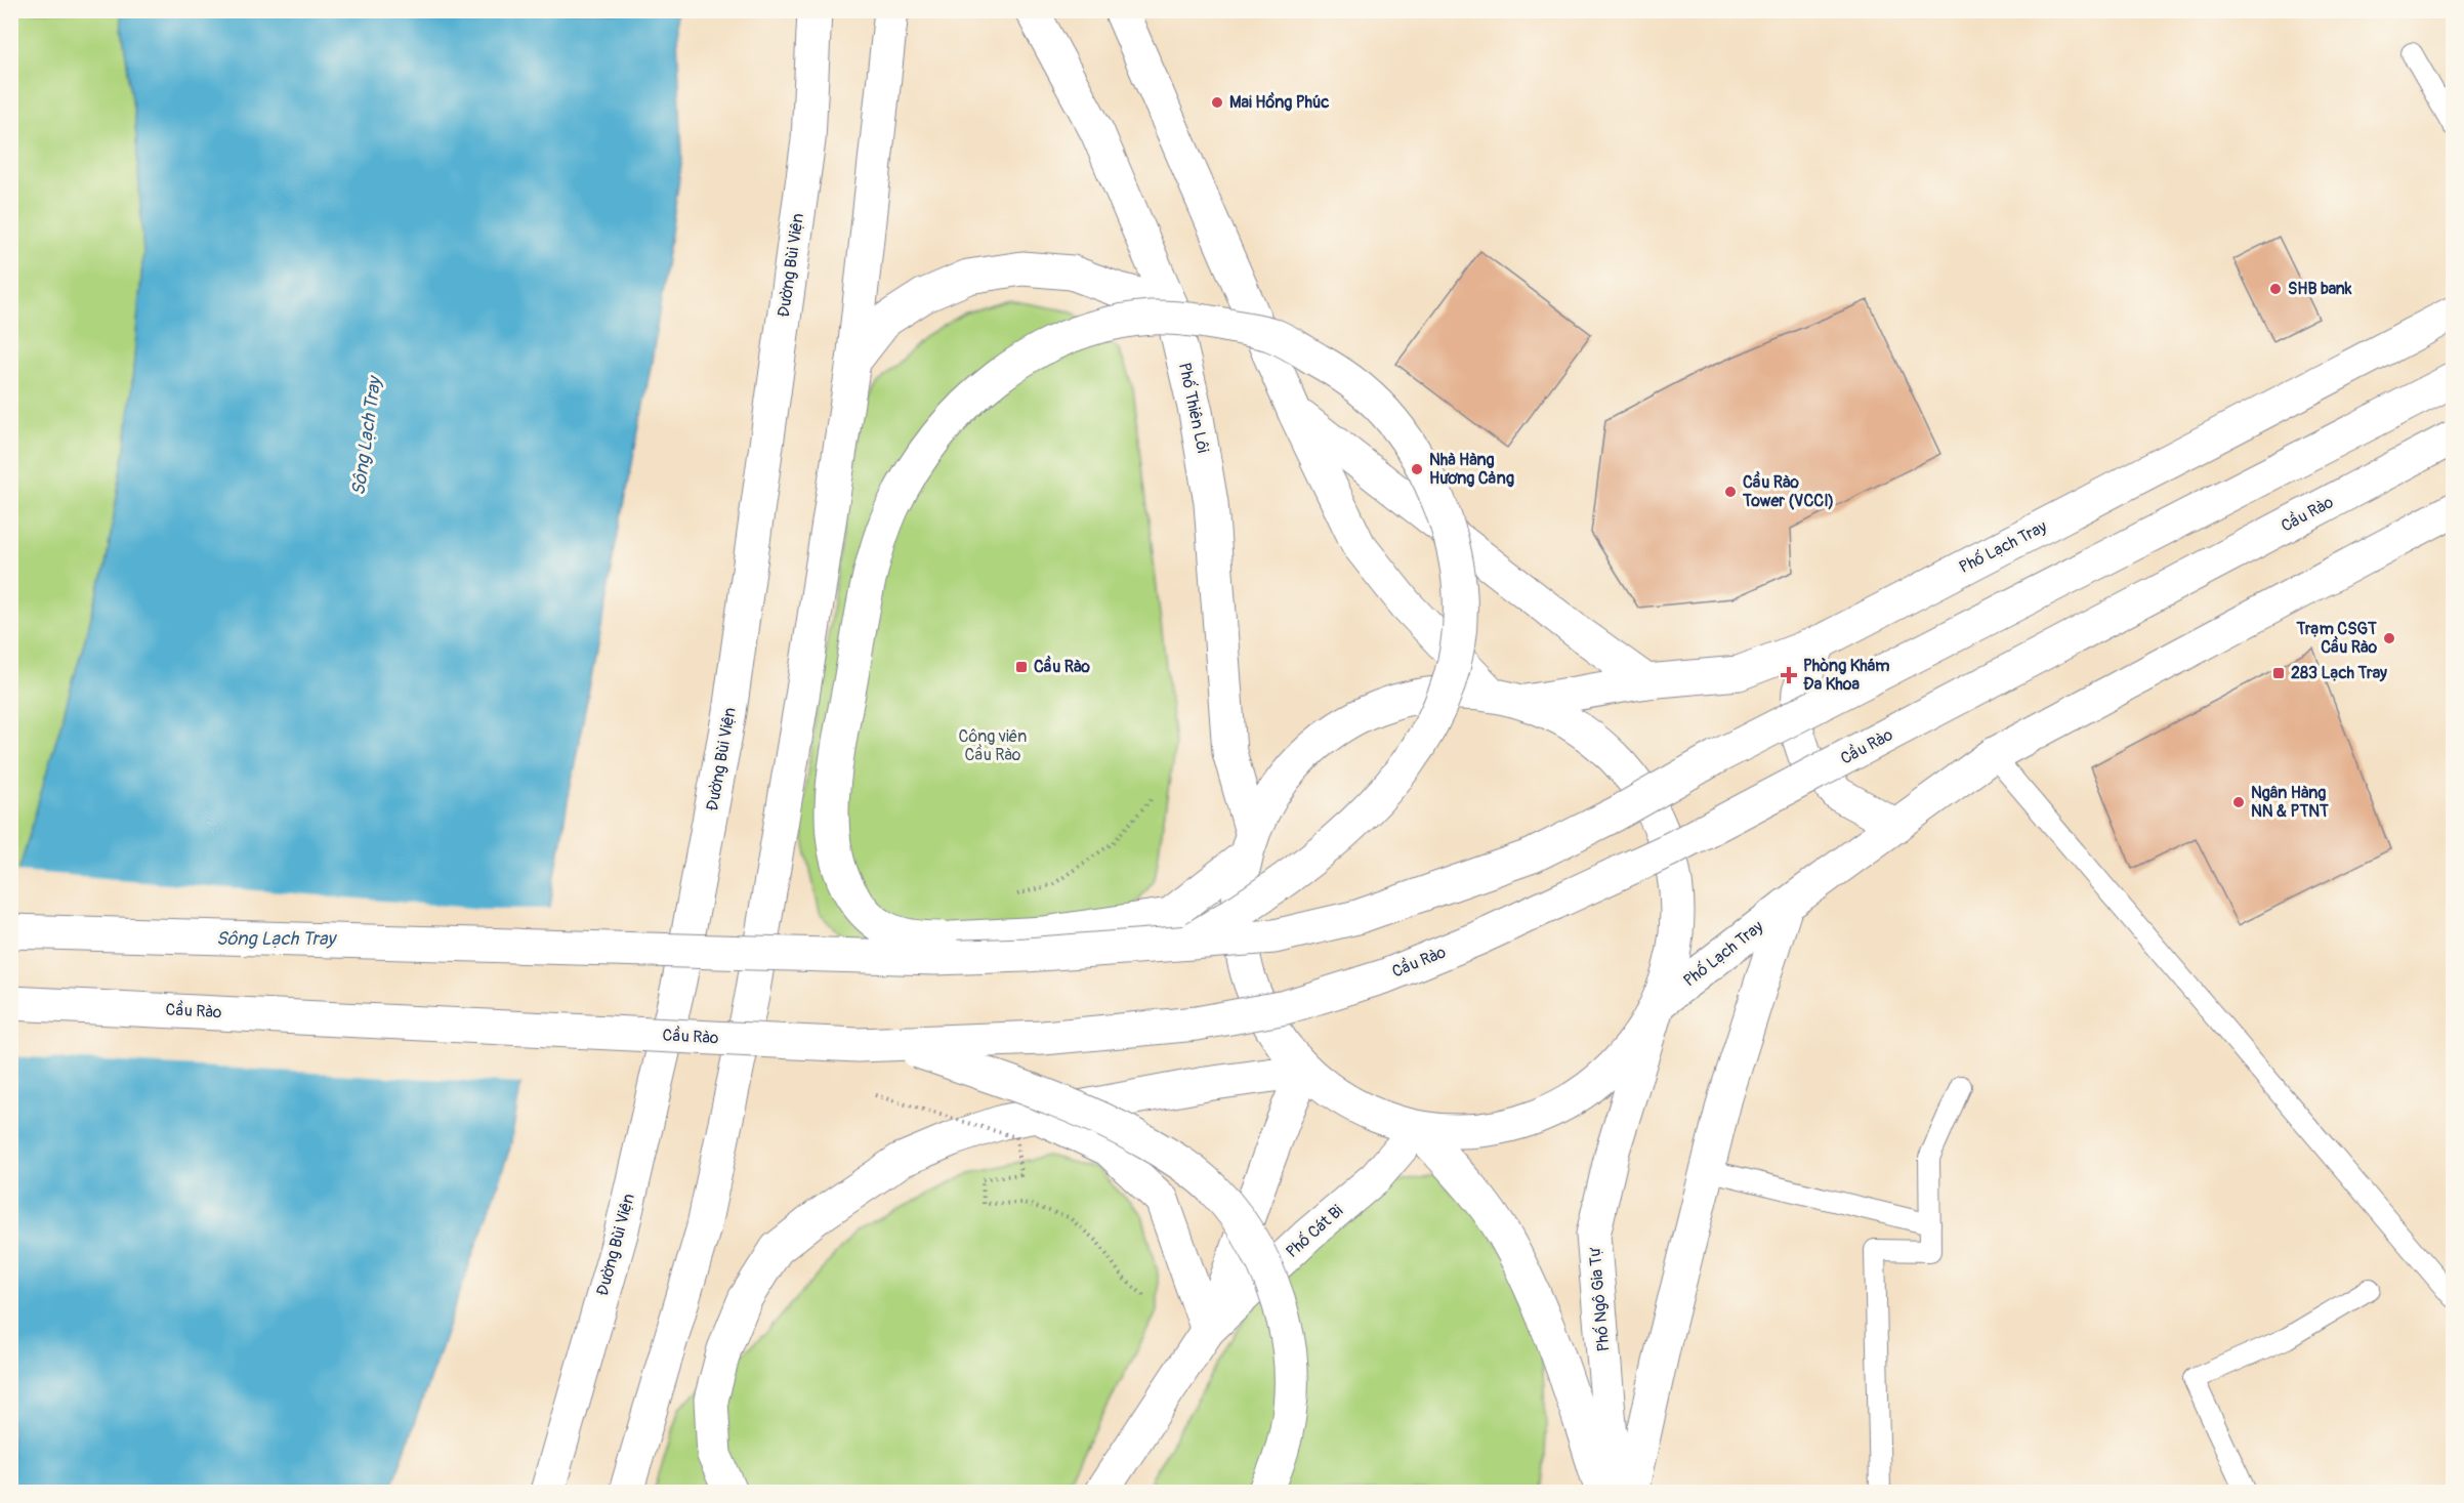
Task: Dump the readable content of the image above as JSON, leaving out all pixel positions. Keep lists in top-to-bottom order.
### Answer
{
  "streets": {
    "main road": [
      "Đường Bùi Viện",
      "Phố Thiên Lôi",
      "Cầu Rào",
      "Phố Lạch Tray",
      "Phố Cát Bi",
      "Phố Ngô Gia Tự"
    ]
  },
  "crossings": [
    ["Phố Lạch Tray", "Phố Ngô Gia Tự"]
  ],
  "water": ["Sông Lạch Tray"],
  "parks": ["Công viên Cầu Rào"],
  "places": {
    "other": [
      "Mai Hồng Phúc",
      "SHB bank",
      "Nhà Hàng Hương Cảng",
      "Cầu Rào Tower (VCCI)",
      "Trạm CSGT Cầu Rào",
      "Ngân Hàng NN & PTNT"
    ],
    "transit": ["Cầu Rào", "283 Lạch Tray"],
    "health": ["Phòng Khám Đa Khoa"]
  }
}
